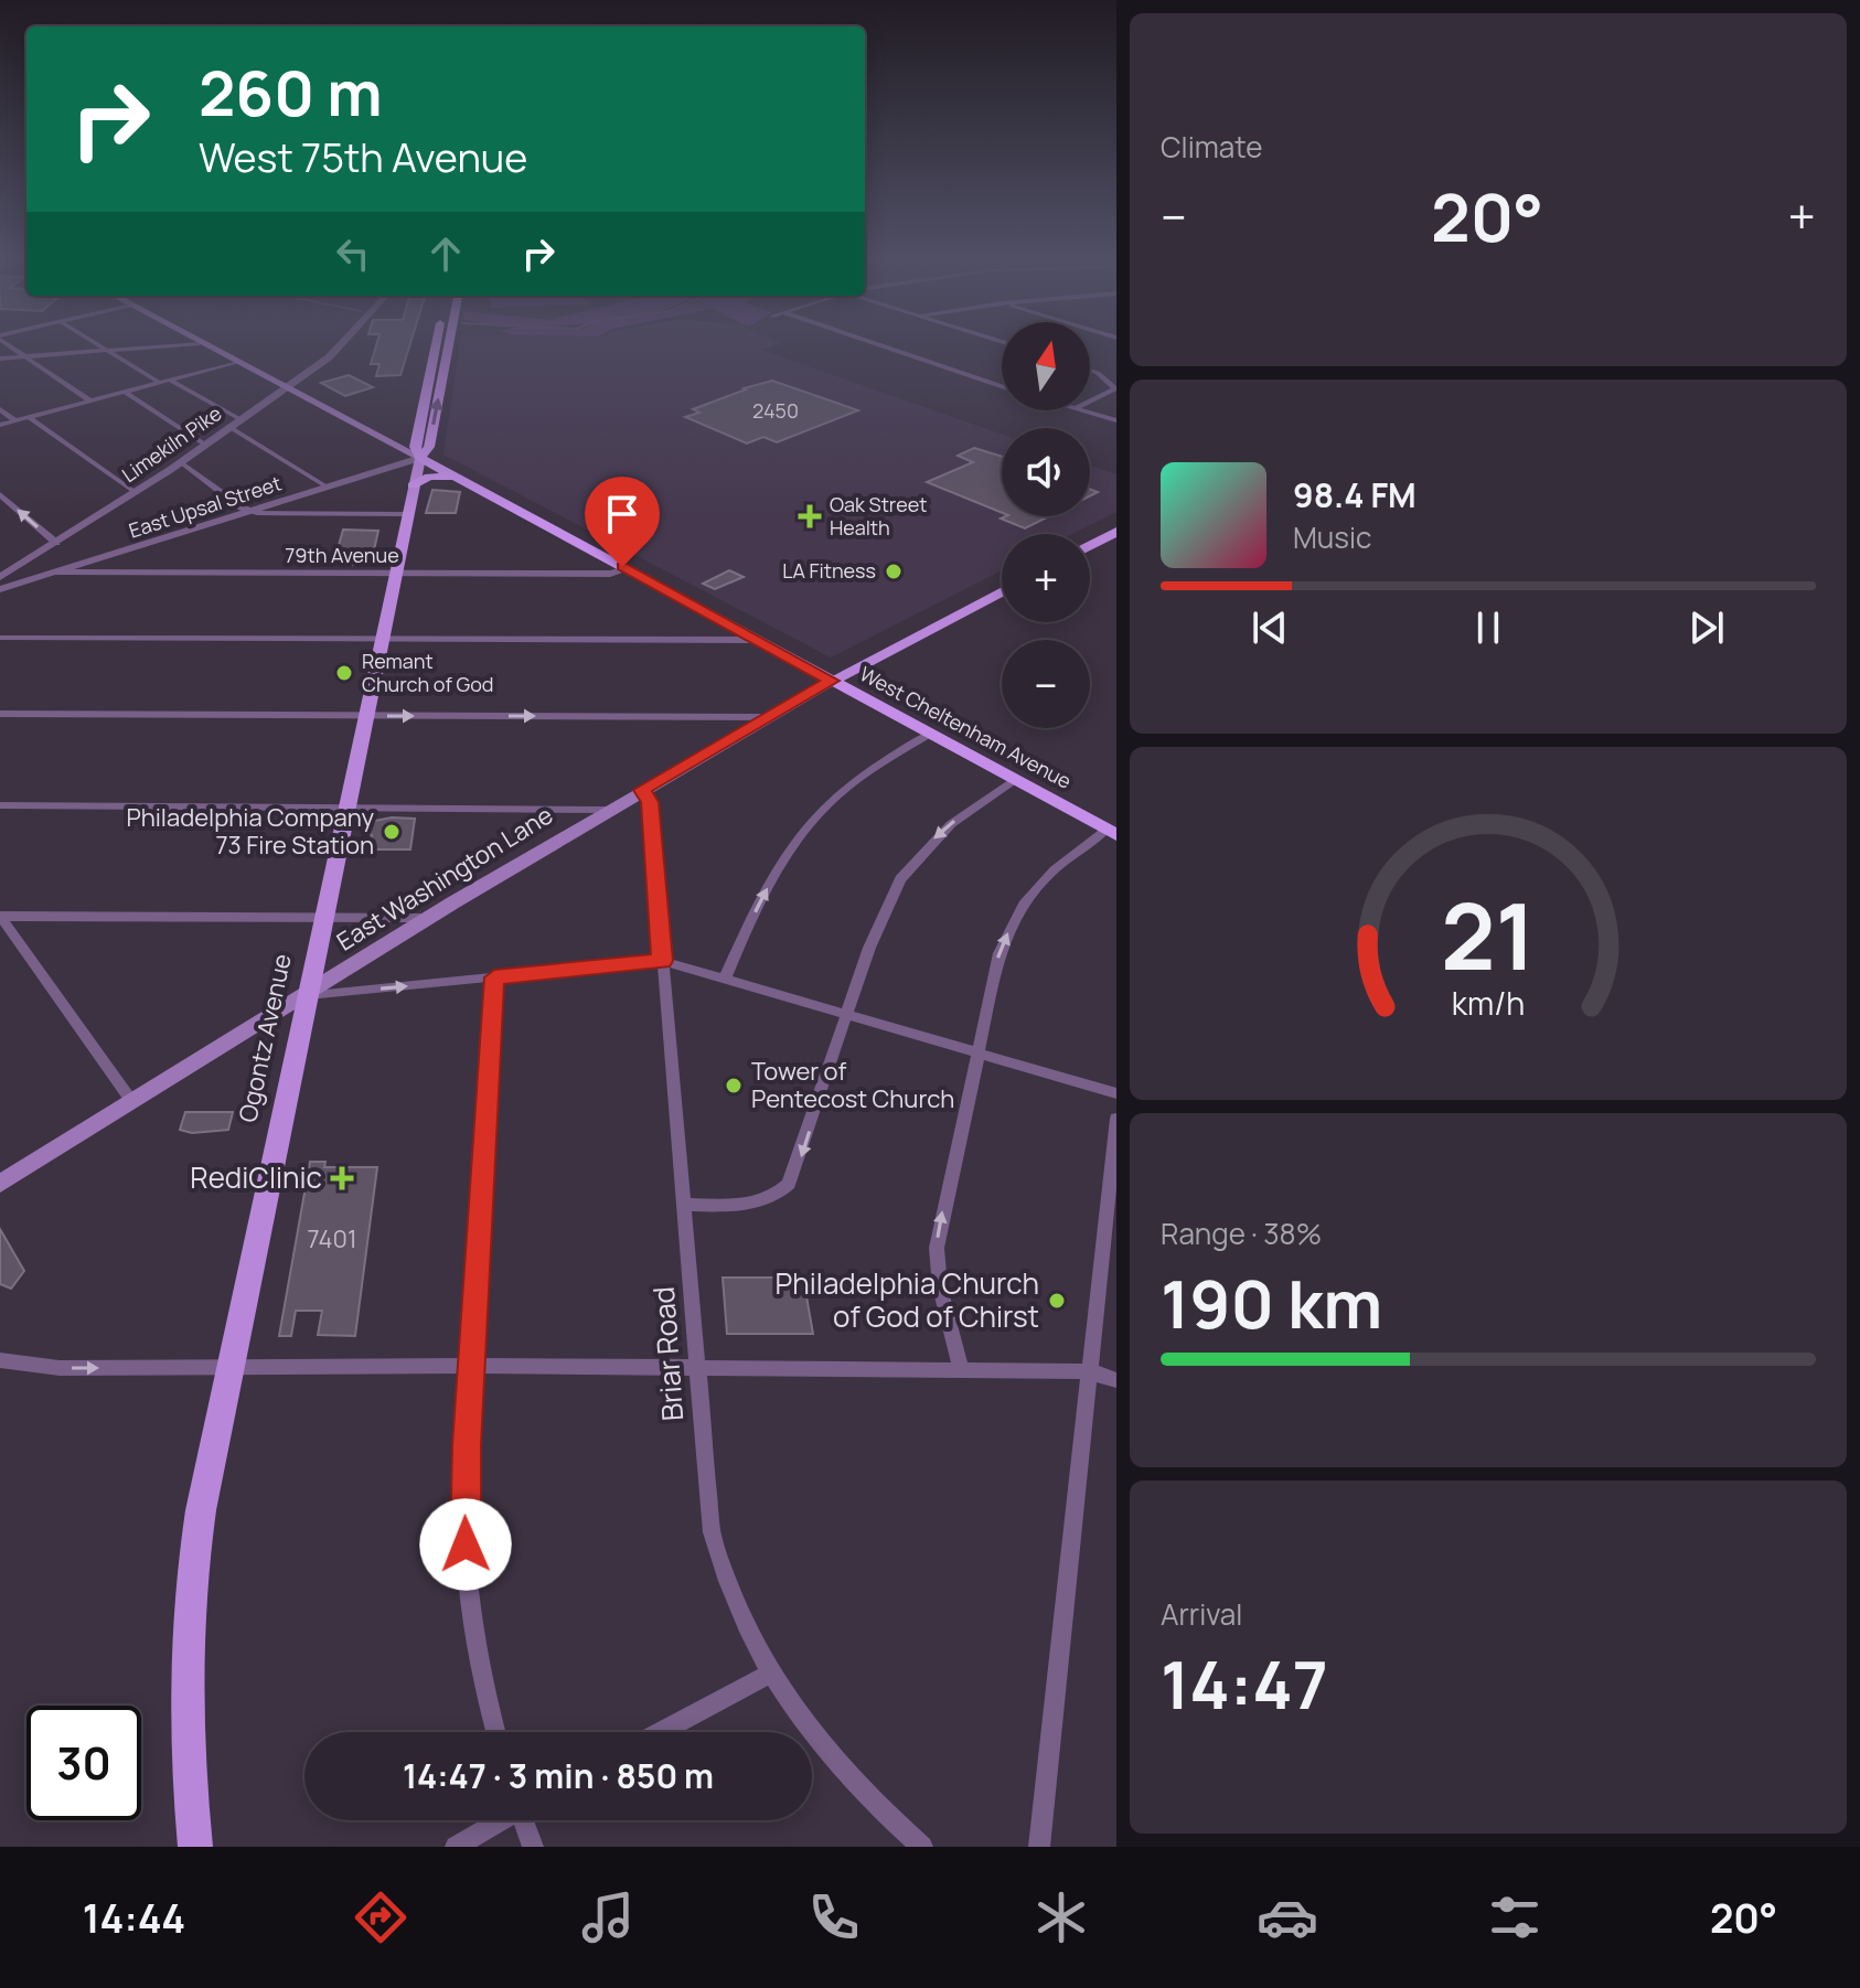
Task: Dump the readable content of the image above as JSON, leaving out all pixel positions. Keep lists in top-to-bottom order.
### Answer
{
  "streets": {
    "highway": ["West Cheltenham Avenue", "Ogontz Avenue"],
    "main road": ["East Washington Lane"],
    "street": [
      "Limekiln Pike",
      "East Upsal Street",
      "79th Avenue",
      "Briar Road"
    ]
  },
  "crossings": [
    ["East Upsal Street", "79th Avenue"],
    ["East Upsal Street", "West Cheltenham Avenue"],
    ["East Upsal Street", "Ogontz Avenue"],
    ["79th Avenue", "West Cheltenham Avenue"],
    ["79th Avenue", "Ogontz Avenue"],
    ["West Cheltenham Avenue", "East Washington Lane"],
    ["West Cheltenham Avenue", "Ogontz Avenue"],
    ["East Washington Lane", "Ogontz Avenue"],
    ["East Washington Lane", "Briar Road"]
  ],
  "places": {
    "health": ["Oak Street Health", "RediClinic"],
    "other": [
      "LA Fitness",
      "Remant Church of God",
      "Philadelphia Company 73 Fire Station",
      "Tower of Pentecost Church",
      "Philadelphia Church of God of Chirst"
    ]
  },
  "house_numbers": ["2450", "7401"],
  "north": "top",
  "page": {
    "tile": [
      "Climate",
      ["Range · 38%", "190 km"],
      ["Arrival", "14:47"]
    ],
    "turn": ["260 m", "West 75th Avenue"],
    "heat": ["−", "20°", "+"],
    "map_buttons": ["+", "−"],
    "song": ["98.4 FM", "Music"],
    "limit": "30",
    "trip": "14:47 · 3 min · 850 m",
    "tabs": ["14:44", "20°"],
    "gauge": ["21", "km/h"]
  }
}
